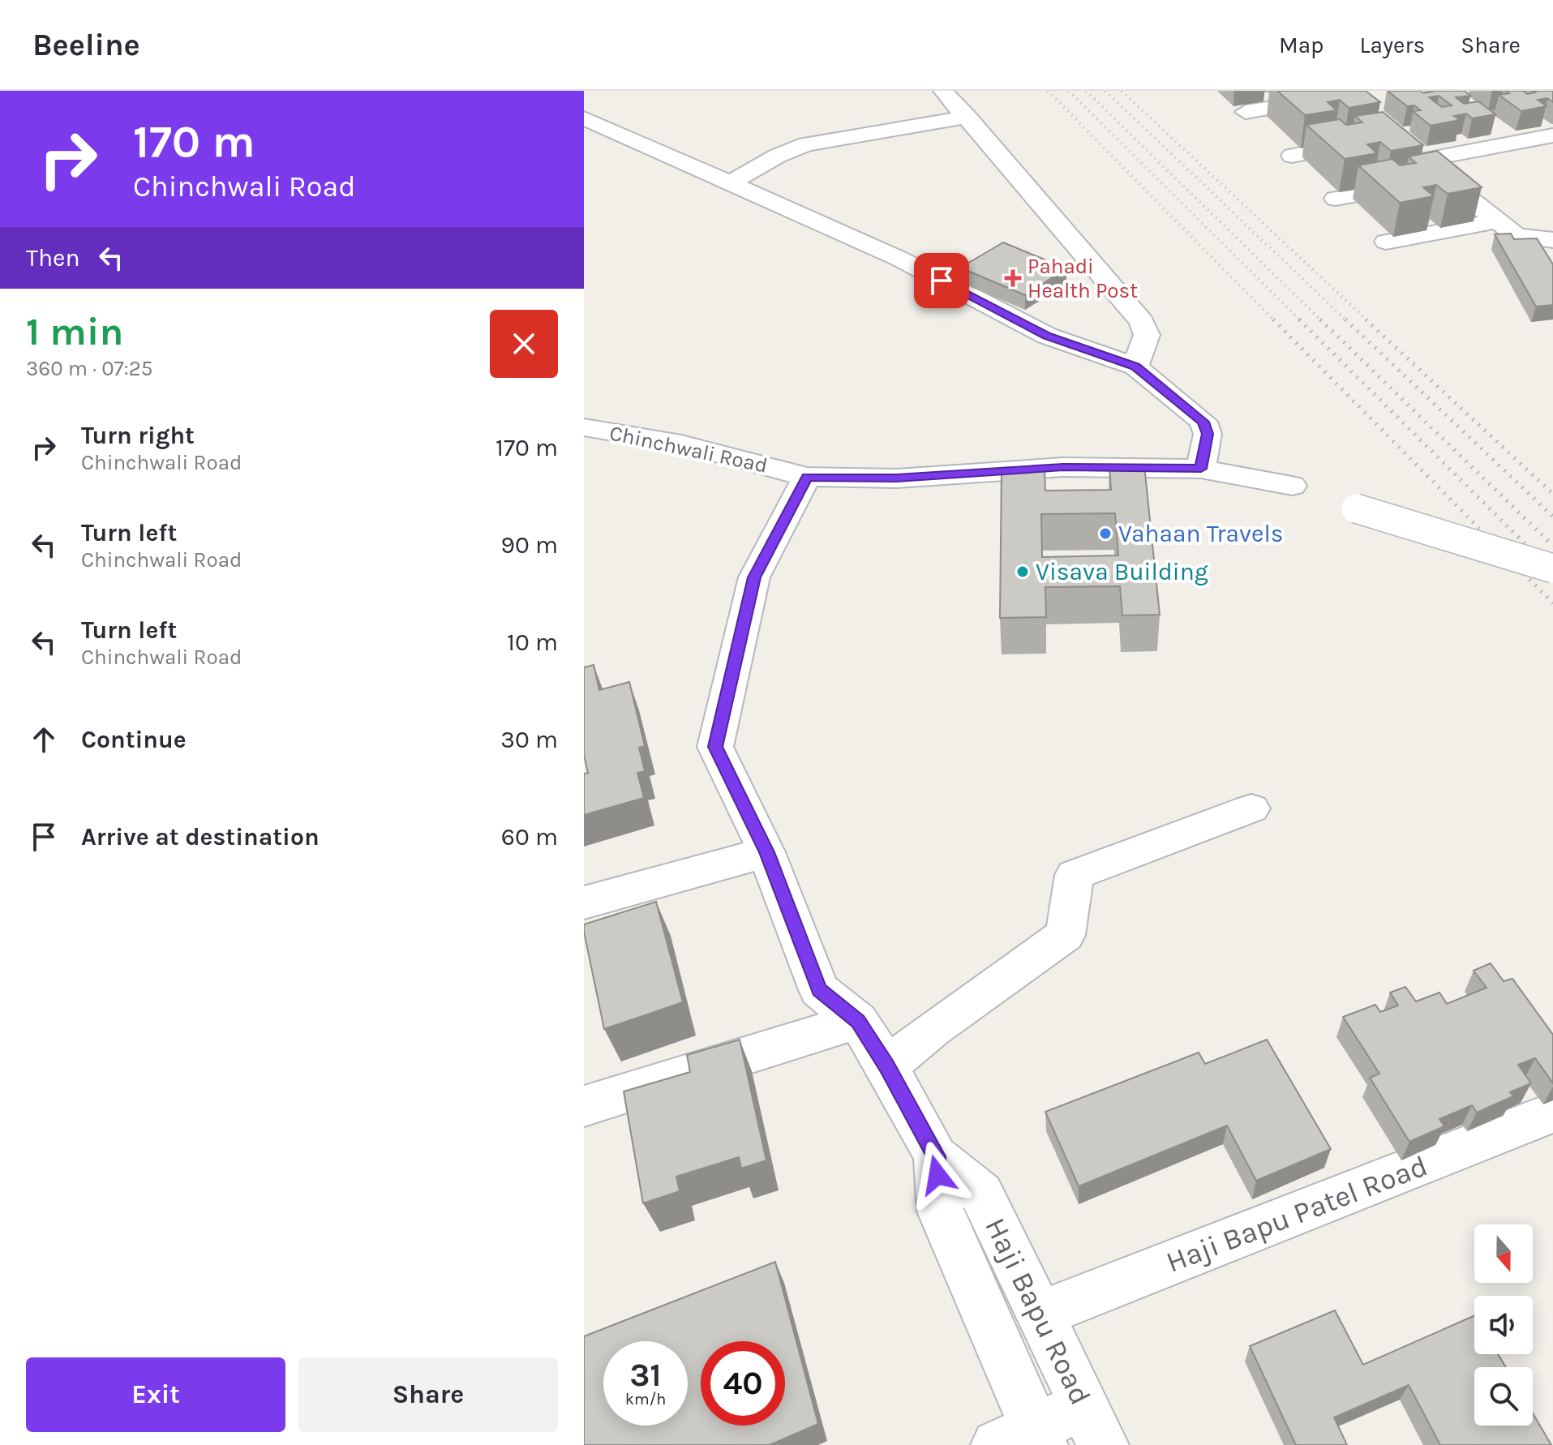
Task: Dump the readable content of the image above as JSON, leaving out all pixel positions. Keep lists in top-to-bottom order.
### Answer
{
  "streets": {
    "street": ["Chinchwali Road", "Haji Bapu Patel Road", "Haji Bapu Road"]
  },
  "crossings": [
    ["Haji Bapu Patel Road", "Haji Bapu Road"]
  ],
  "places": {
    "health": ["Pahadi Health Post"],
    "other": ["Vahaan Travels", "Visava Building"]
  },
  "north": "bottom",
  "page": {
    "header": "Beeline",
    "nav": ["Map", "Layers", "Share"],
    "turn": ["170 m", "Chinchwali Road"],
    "then": "Then",
    "heading": ["1 min", "360 m · 07:25"],
    "list": [
      {
        "name": "Turn right",
        "note": "Chinchwali Road",
        "value": "170 m"
      },
      {
        "name": "Turn left",
        "note": "Chinchwali Road",
        "value": "90 m"
      },
      {
        "name": "Turn left",
        "note": "Chinchwali Road",
        "value": "10 m"
      },
      {
        "name": "Continue",
        "value": "30 m"
      },
      {
        "name": "Arrive at destination",
        "value": "60 m"
      }
    ],
    "speed": "31 km/h",
    "limit": "40",
    "buttons": ["Exit", "Share"]
  }
}
